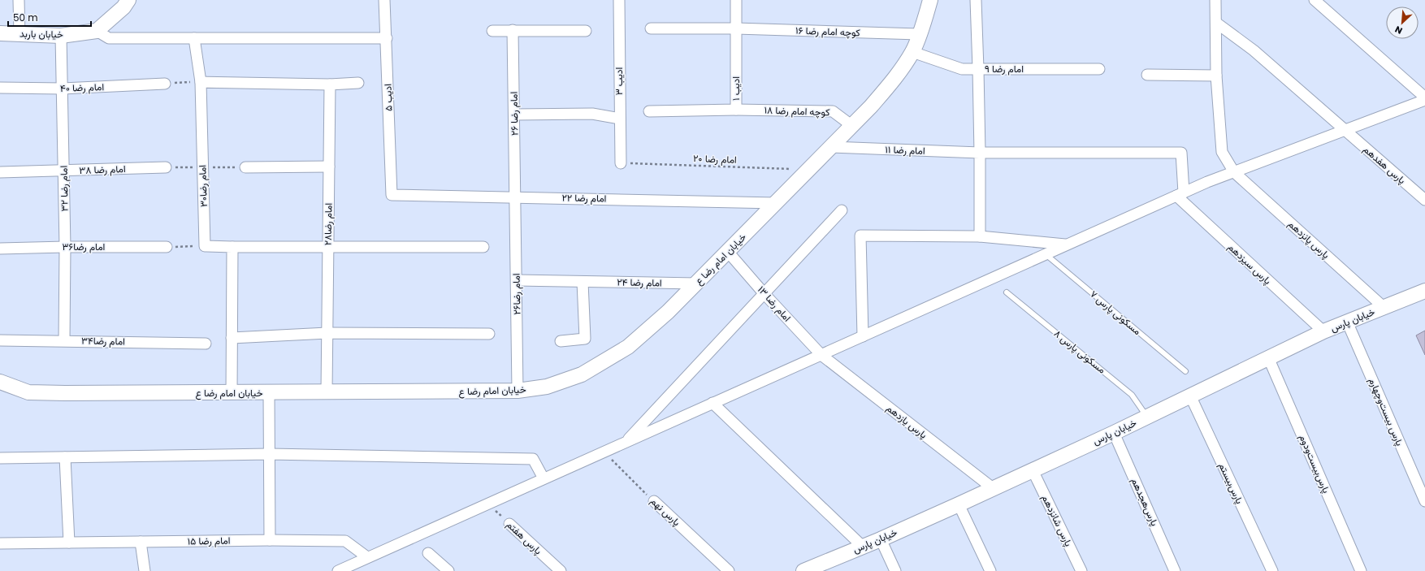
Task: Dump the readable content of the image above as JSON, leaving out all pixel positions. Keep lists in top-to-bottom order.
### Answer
{
  "streets": {
    "main road": ["خیابان باربد", "خیابان امام رضا ع", "خیابان پارس"],
    "street": [
      "کوچه امام رضا ۱۶",
      "امام رضا ۹",
      "ادیب ۳",
      "امام رضا ۴۰",
      "ادیب ۱",
      "ادیب ۵",
      "کوچه امام رضا ۱۸",
      "امام رضا ۲۶",
      "امام رضا ۱۱",
      "پارس‌ هفدهم",
      "امام رضا ۳۸",
      "امام رضا۳۰",
      "امام رضا ۳۲",
      "امام رضا ۲۲",
      "امام رضا۲۸",
      "پارس‌ پانزدهم",
      "امام رضا۳۶",
      "پارس‌ سیزدهم",
      "امام رضا ۲۴",
      "امام رضا۲۶",
      "امام رضا ۱۳",
      "امام رضا۳۴",
      "پارس بیست‌وچهارم",
      "پارس‌‌ یازدهم",
      "پارس‌بیست‌و‌دوم",
      "پارس‌بیستم",
      "پارس‌‌هجدهم",
      "پارس‌‌ نهم",
      "پارس‌‌ شانزدهم",
      "پارس‌‌ هفتم",
      "۱۵ امام رضا"
    ],
    "lane": ["مسکونی ‌پارس ۷", "مسکونی پارس ۸"],
    "path": ["امام رضا ۲۰"]
  },
  "crossings": [
    ["کوچه امام رضا ۱۶", "ادیب ۱"],
    ["کوچه امام رضا ۱۶", "خیابان امام رضا ع"],
    ["خیابان باربد", "امام رضا ۳۲"],
    ["امام رضا ۹", "خیابان امام رضا ع"],
    ["ادیب ۳", "امام رضا ۲۰"],
    ["امام رضا ۴۰", "امام رضا ۳۲"],
    ["ادیب ۱", "کوچه امام رضا ۱۸"],
    ["ادیب ۵", "امام رضا ۲۲"],
    ["کوچه امام رضا ۱۸", "خیابان امام رضا ع"],
    ["امام رضا ۲۶", "امام رضا ۲۲"],
    ["امام رضا ۲۶", "امام رضا۲۶"],
    ["امام رضا ۱۱", "خیابان امام رضا ع"],
    ["امام رضا ۱۱", "پارس‌ سیزدهم"],
    ["امام رضا ۲۰", "خیابان امام رضا ع"],
    ["پارس‌ هفدهم", "پارس‌ پانزدهم"],
    ["امام رضا ۳۸", "امام رضا ۳۲"],
    ["امام رضا ۳۲", "امام رضا۳۶"],
    ["امام رضا ۳۲", "امام رضا۳۴"],
    ["امام رضا ۲۲", "خیابان امام رضا ع"],
    ["امام رضا ۲۲", "امام رضا۲۶"],
    ["امام رضا۲۸", "خیابان امام رضا ع"],
    ["پارس‌ پانزدهم", "خیابان پارس"],
    ["خیابان امام رضا ع", "امام رضا ۲۴"],
    ["خیابان امام رضا ع", "امام رضا۲۶"],
    ["خیابان امام رضا ع", "امام رضا ۱۳"],
    ["پارس‌ سیزدهم", "خیابان پارس"],
    ["امام رضا ۲۴", "امام رضا۲۶"],
    ["امام رضا ۱۳", "پارس‌‌ یازدهم"],
    ["خیابان پارس", "مسکونی پارس ۸"],
    ["خیابان پارس", "پارس بیست‌وچهارم"],
    ["خیابان پارس", "پارس‌‌ یازدهم"],
    ["خیابان پارس", "پارس‌بیست‌و‌دوم"],
    ["خیابان پارس", "پارس‌بیستم"],
    ["خیابان پارس", "پارس‌‌هجدهم"],
    ["خیابان پارس", "پارس‌‌ شانزدهم"]
  ],
  "scale_bar": "50 m",
  "north": "bottom left"
}
